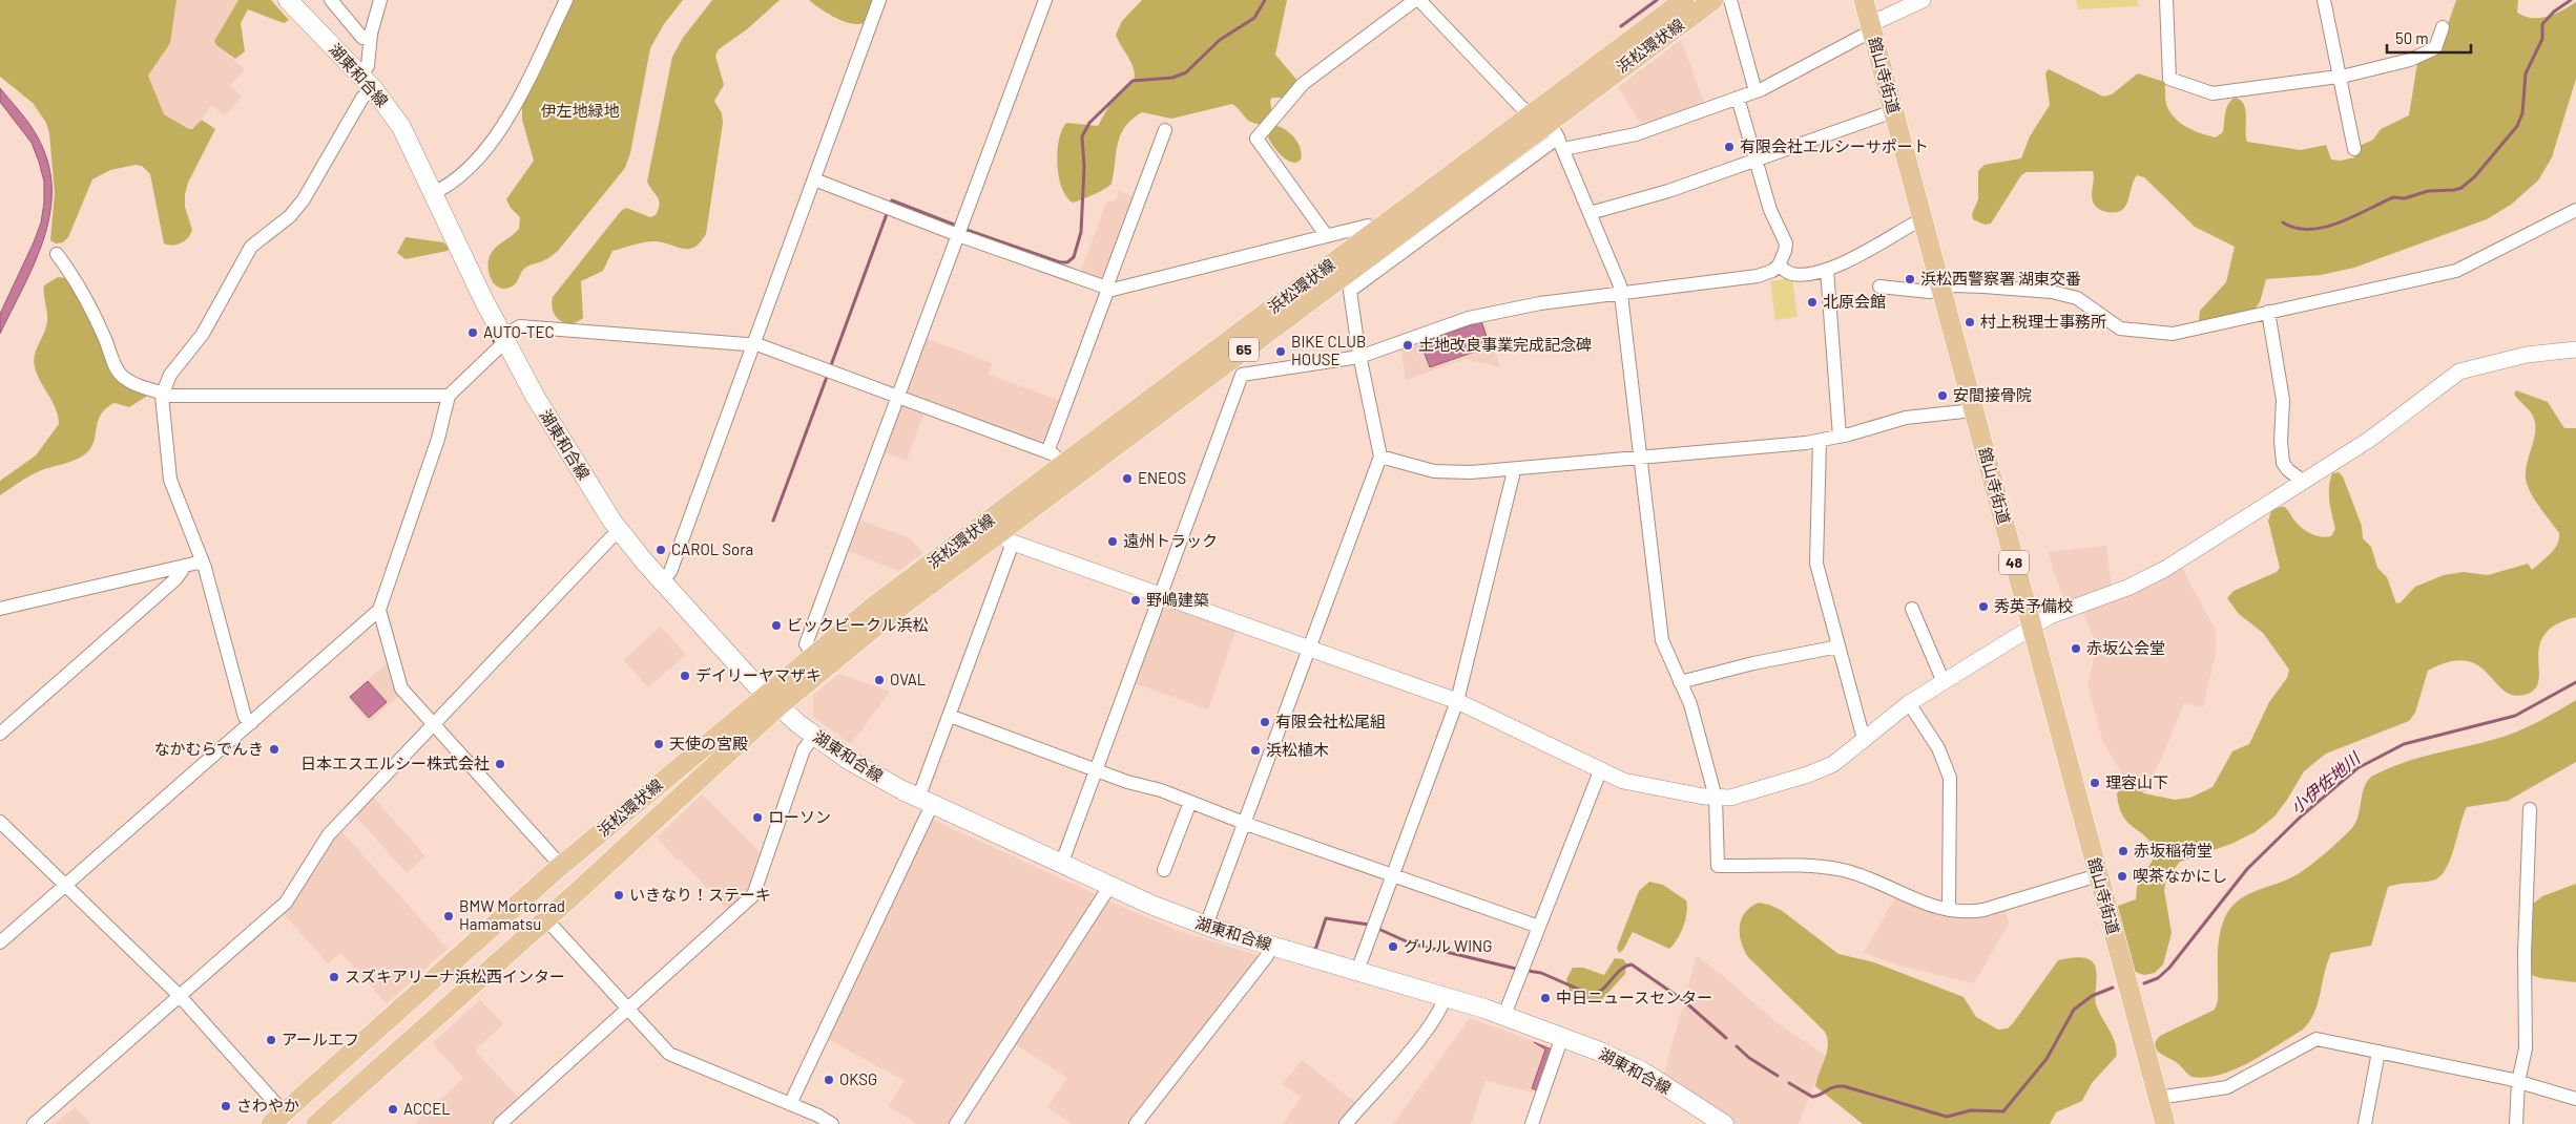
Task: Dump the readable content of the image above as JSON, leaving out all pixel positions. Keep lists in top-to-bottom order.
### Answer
{
  "streets": {
    "main road": [
      "浜松環状線",
      "湖東和合線",
      "舘山寺街道",
      "65",
      "48"
    ]
  },
  "crossings": [
    ["浜松環状線", "湖東和合線"]
  ],
  "water": ["小伊佐地川"],
  "parks": ["伊左地緑地"],
  "places": [
    "有限会社エルシーサポート",
    "浜松西警察署 湖東交番",
    "北原会館",
    "村上税理士事務所",
    "AUTO-TEC",
    "土地改良事業完成記念碑",
    "BIKE CLUB HOUSE",
    "安間接骨院",
    "ENEOS",
    "遠州トラック",
    "CAROL Sora",
    "野嶋建築",
    "秀英予備校",
    "ビックビークル浜松",
    "赤坂公会堂",
    "デイリーヤマザキ",
    "OVAL",
    "有限会社松尾組",
    "天使の宮殿",
    "なかむらでんき",
    "浜松植木",
    "日本エスエルシー株式会社",
    "理容山下",
    "ローソン",
    "赤坂稲荷堂",
    "喫茶なかにし",
    "いきなり！ステーキ",
    "BMW Mortorrad Hamamatsu",
    "グリル WING",
    "スズキアリーナ浜松西インター",
    "中日ニュースセンター",
    "アールエフ",
    "OKSG",
    "さわやか",
    "ACCEL"
  ],
  "scale_bar": "50 m"
}
